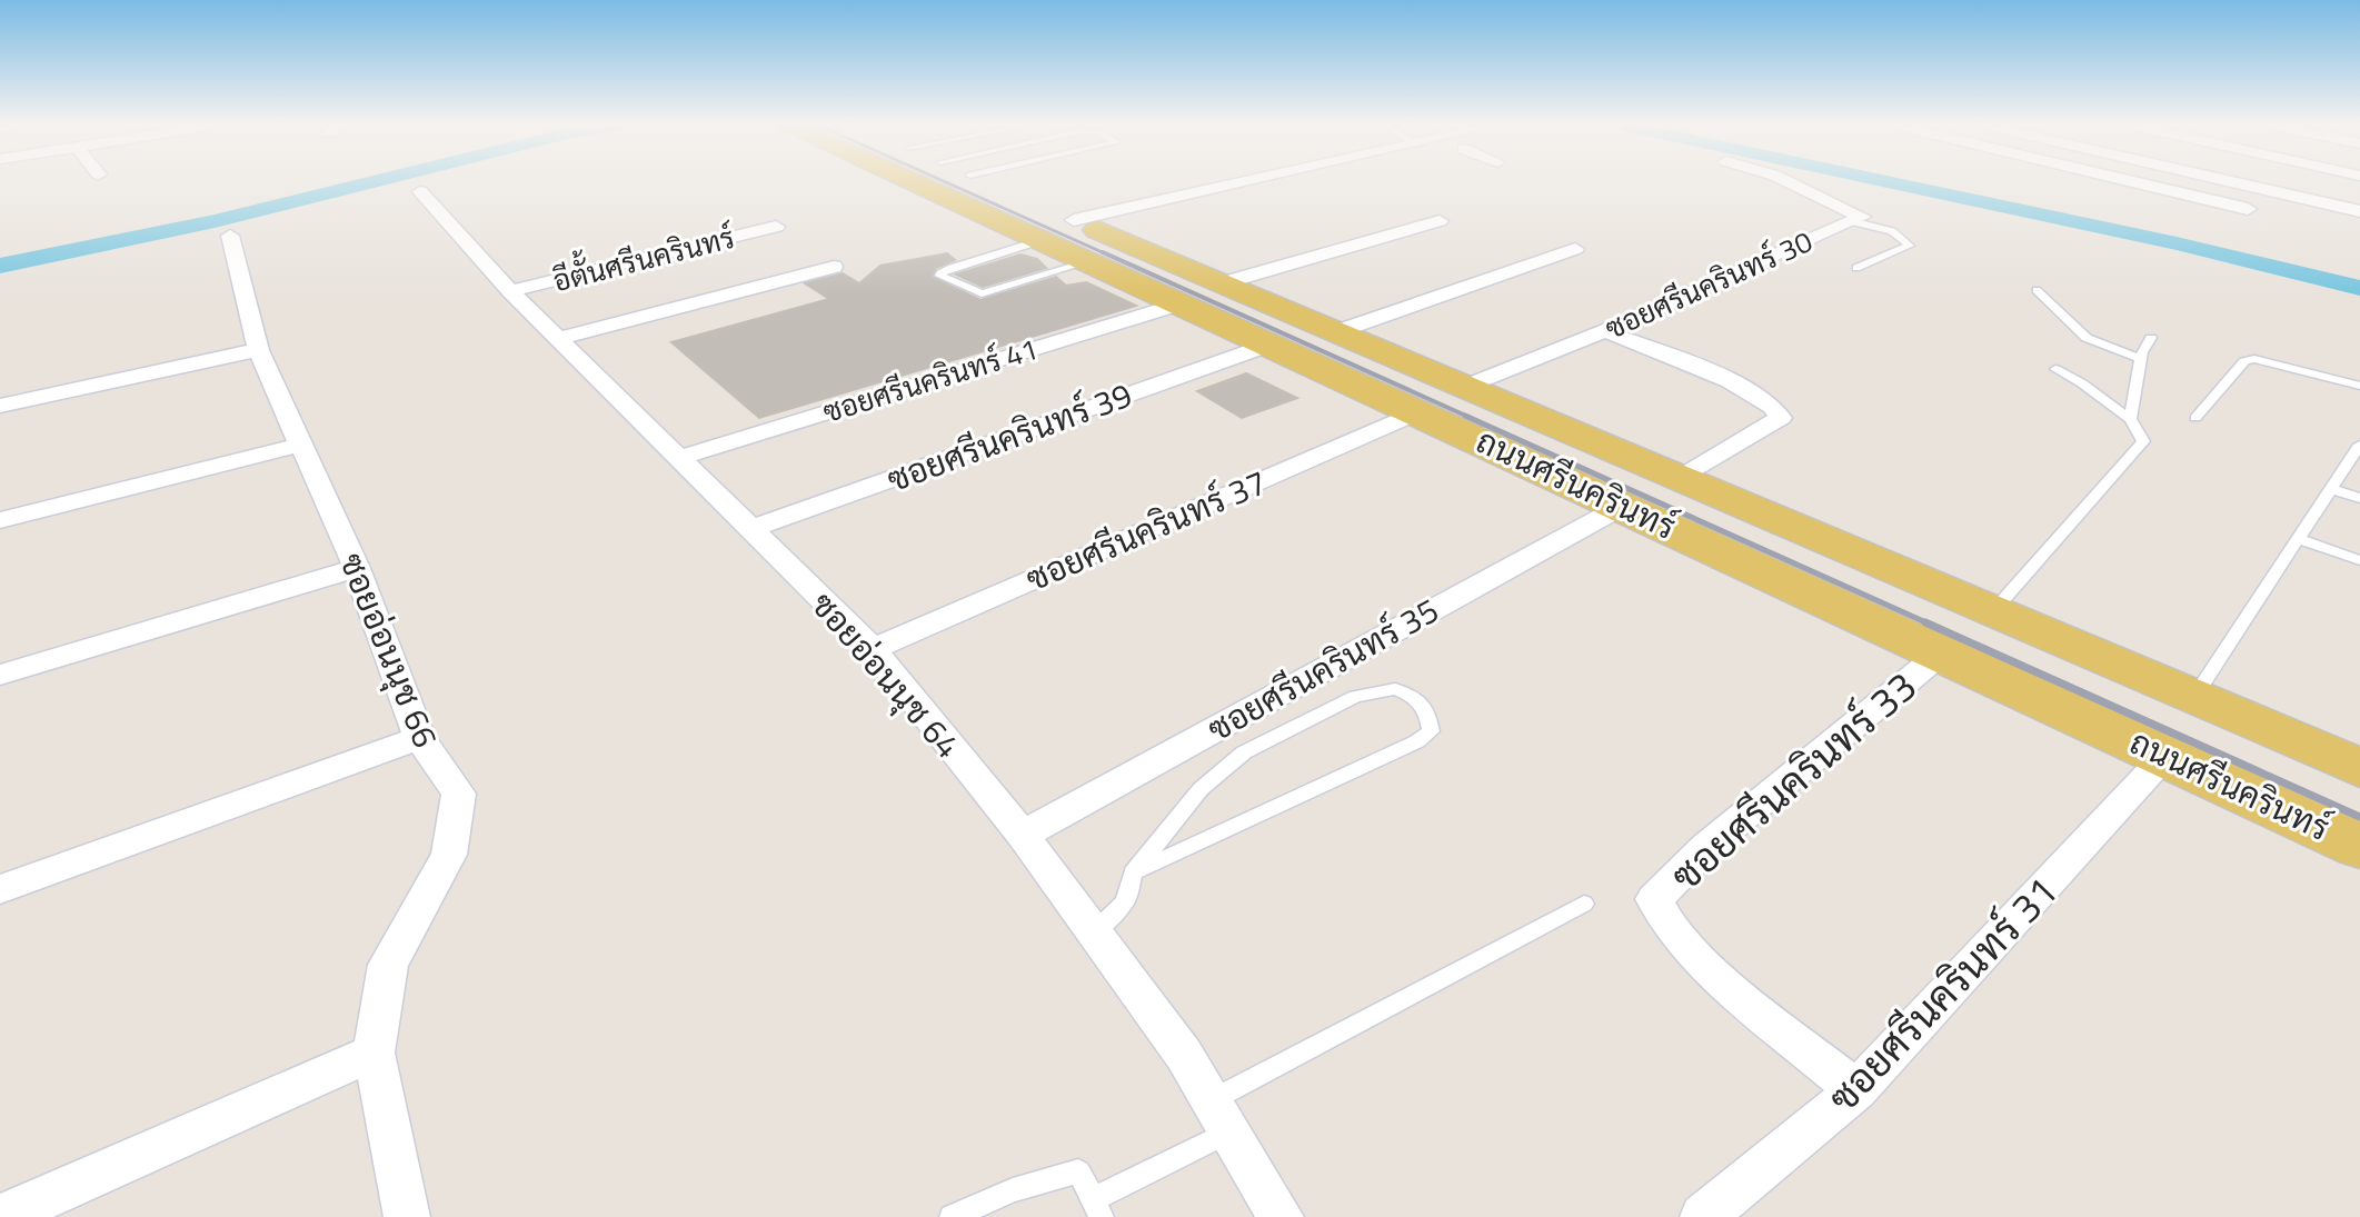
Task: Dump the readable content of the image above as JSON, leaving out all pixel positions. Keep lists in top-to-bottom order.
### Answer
{
  "streets": {
    "main road": ["ถนนศรีนครินทร์"],
    "street": [
      "อีตั้นศรีนครินทร์",
      "ซอยศรีนครินทร์ 30",
      "ซอยศรีนครินทร์ 41",
      "ซอยศรีนครินทร์ 39",
      "ซอยศรีนครินทร์ 37",
      "ซอยอ่อนนุช 66",
      "ซอยศรีนครินทร์ 35",
      "ซอยอ่อนนุช 64",
      "ซอยศรีนครินทร์ 33",
      "ซอยศรีนครินทร์ 31"
    ]
  },
  "crossings": [
    ["อีตั้นศรีนครินทร์", "ซอยอ่อนนุช 64"],
    ["ซอยศรีนครินทร์ 30", "ถนนศรีนครินทร์"],
    ["ซอยศรีนครินทร์ 41", "ถนนศรีนครินทร์"],
    ["ซอยศรีนครินทร์ 41", "ซอยอ่อนนุช 64"],
    ["ซอยศรีนครินทร์ 39", "ถนนศรีนครินทร์"],
    ["ซอยศรีนครินทร์ 39", "ซอยอ่อนนุช 64"],
    ["ถนนศรีนครินทร์", "ซอยศรีนครินทร์ 37"],
    ["ถนนศรีนครินทร์", "ซอยศรีนครินทร์ 35"],
    ["ถนนศรีนครินทร์", "ซอยศรีนครินทร์ 33"],
    ["ถนนศรีนครินทร์", "ซอยศรีนครินทร์ 31"],
    ["ซอยศรีนครินทร์ 37", "ซอยอ่อนนุช 64"],
    ["ซอยศรีนครินทร์ 35", "ซอยอ่อนนุช 64"],
    ["ซอยศรีนครินทร์ 33", "ซอยศรีนครินทร์ 31"]
  ]
}
